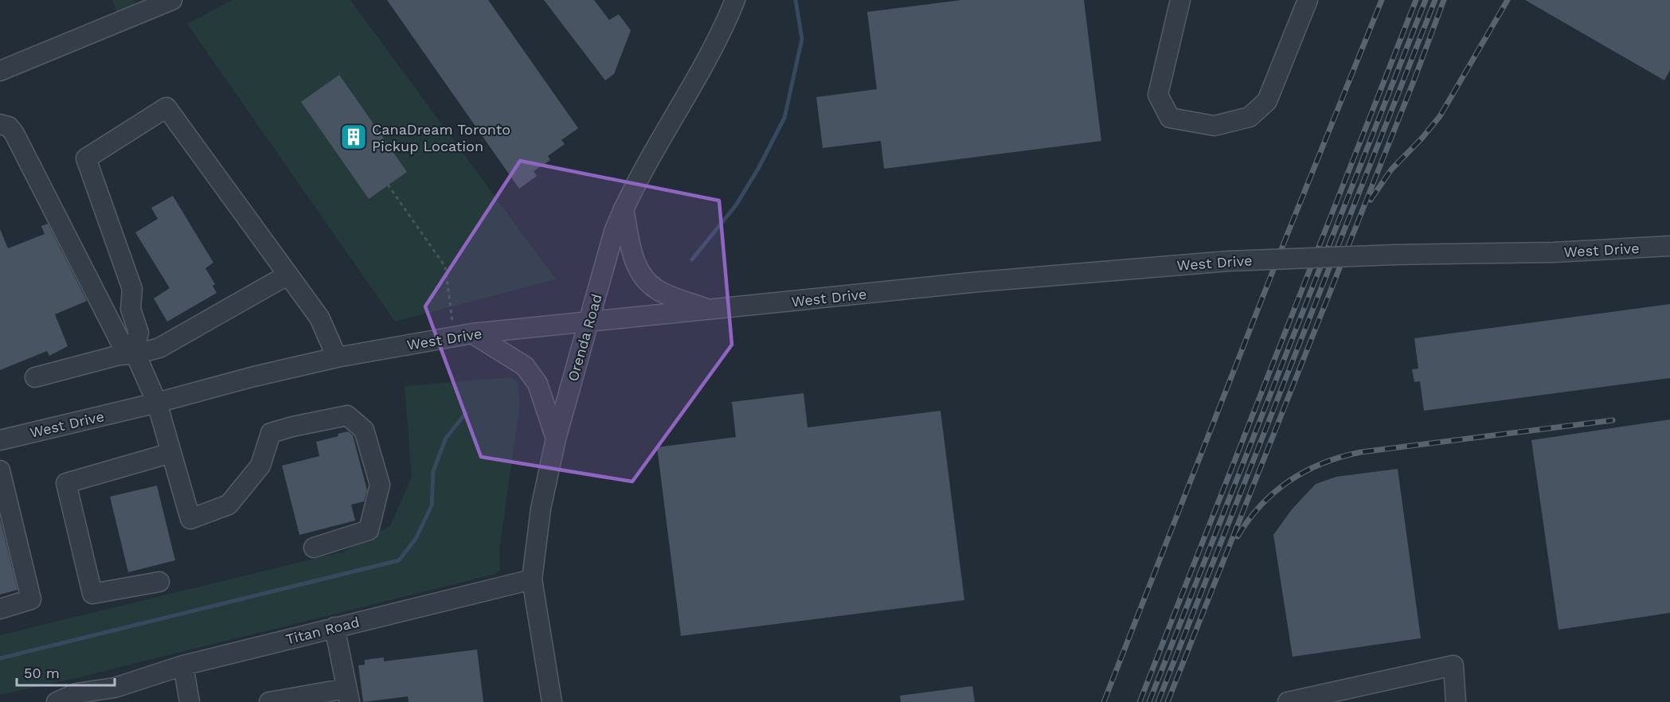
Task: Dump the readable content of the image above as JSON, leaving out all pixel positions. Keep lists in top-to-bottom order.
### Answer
{
  "streets": {
    "street": ["West Drive", "Orenda Road", "Titan Road"]
  },
  "crossings": [
    ["West Drive", "Orenda Road"],
    ["Orenda Road", "Titan Road"]
  ],
  "places": {
    "building": ["CanaDream Toronto Pickup Location"]
  },
  "scale_bar": "50 m"
}
